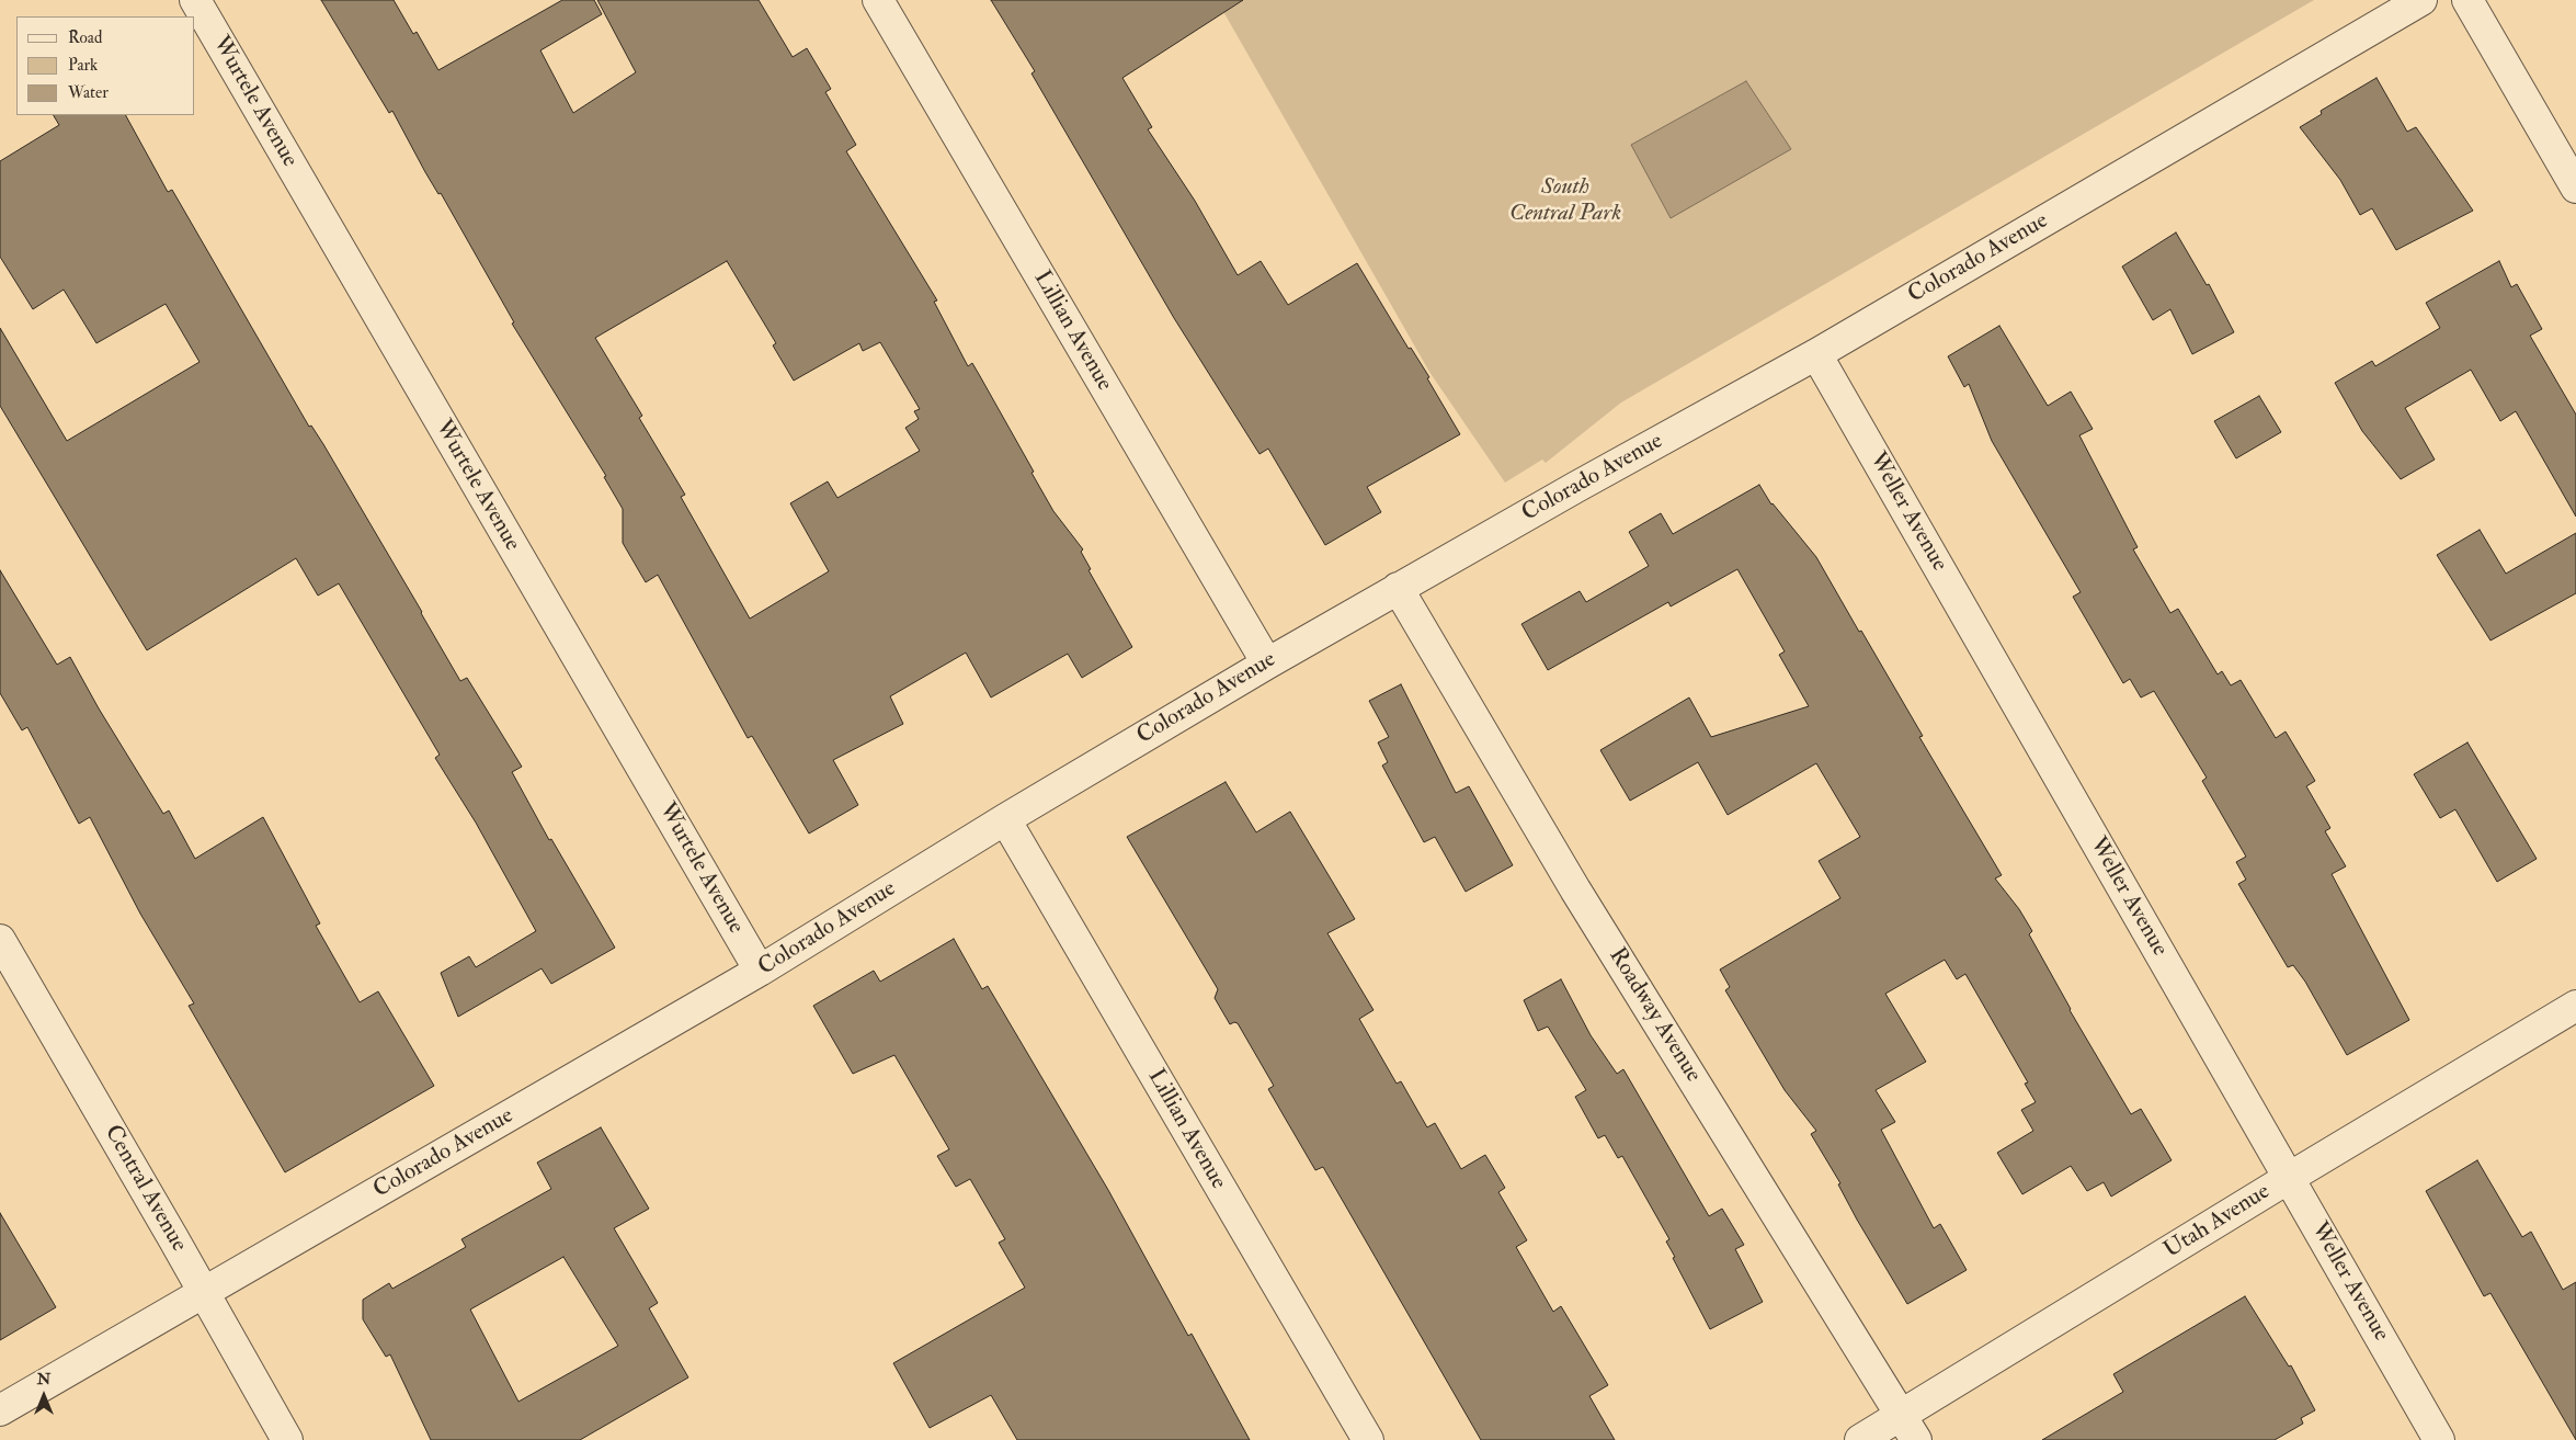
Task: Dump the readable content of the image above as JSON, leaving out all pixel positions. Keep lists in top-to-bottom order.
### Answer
{
  "streets": {
    "street": [
      "Wurtele Avenue",
      "Colorado Avenue",
      "Lillian Avenue",
      "Weller Avenue",
      "Roadway Avenue",
      "Central Avenue",
      "Utah Avenue"
    ]
  },
  "crossings": [
    ["Wurtele Avenue", "Colorado Avenue"],
    ["Colorado Avenue", "Lillian Avenue"],
    ["Colorado Avenue", "Weller Avenue"],
    ["Colorado Avenue", "Roadway Avenue"],
    ["Colorado Avenue", "Central Avenue"],
    ["Weller Avenue", "Utah Avenue"],
    ["Roadway Avenue", "Utah Avenue"]
  ],
  "parks": ["South Central Park"],
  "legend": ["Road", "Park", "Water"],
  "north": "top"
}
